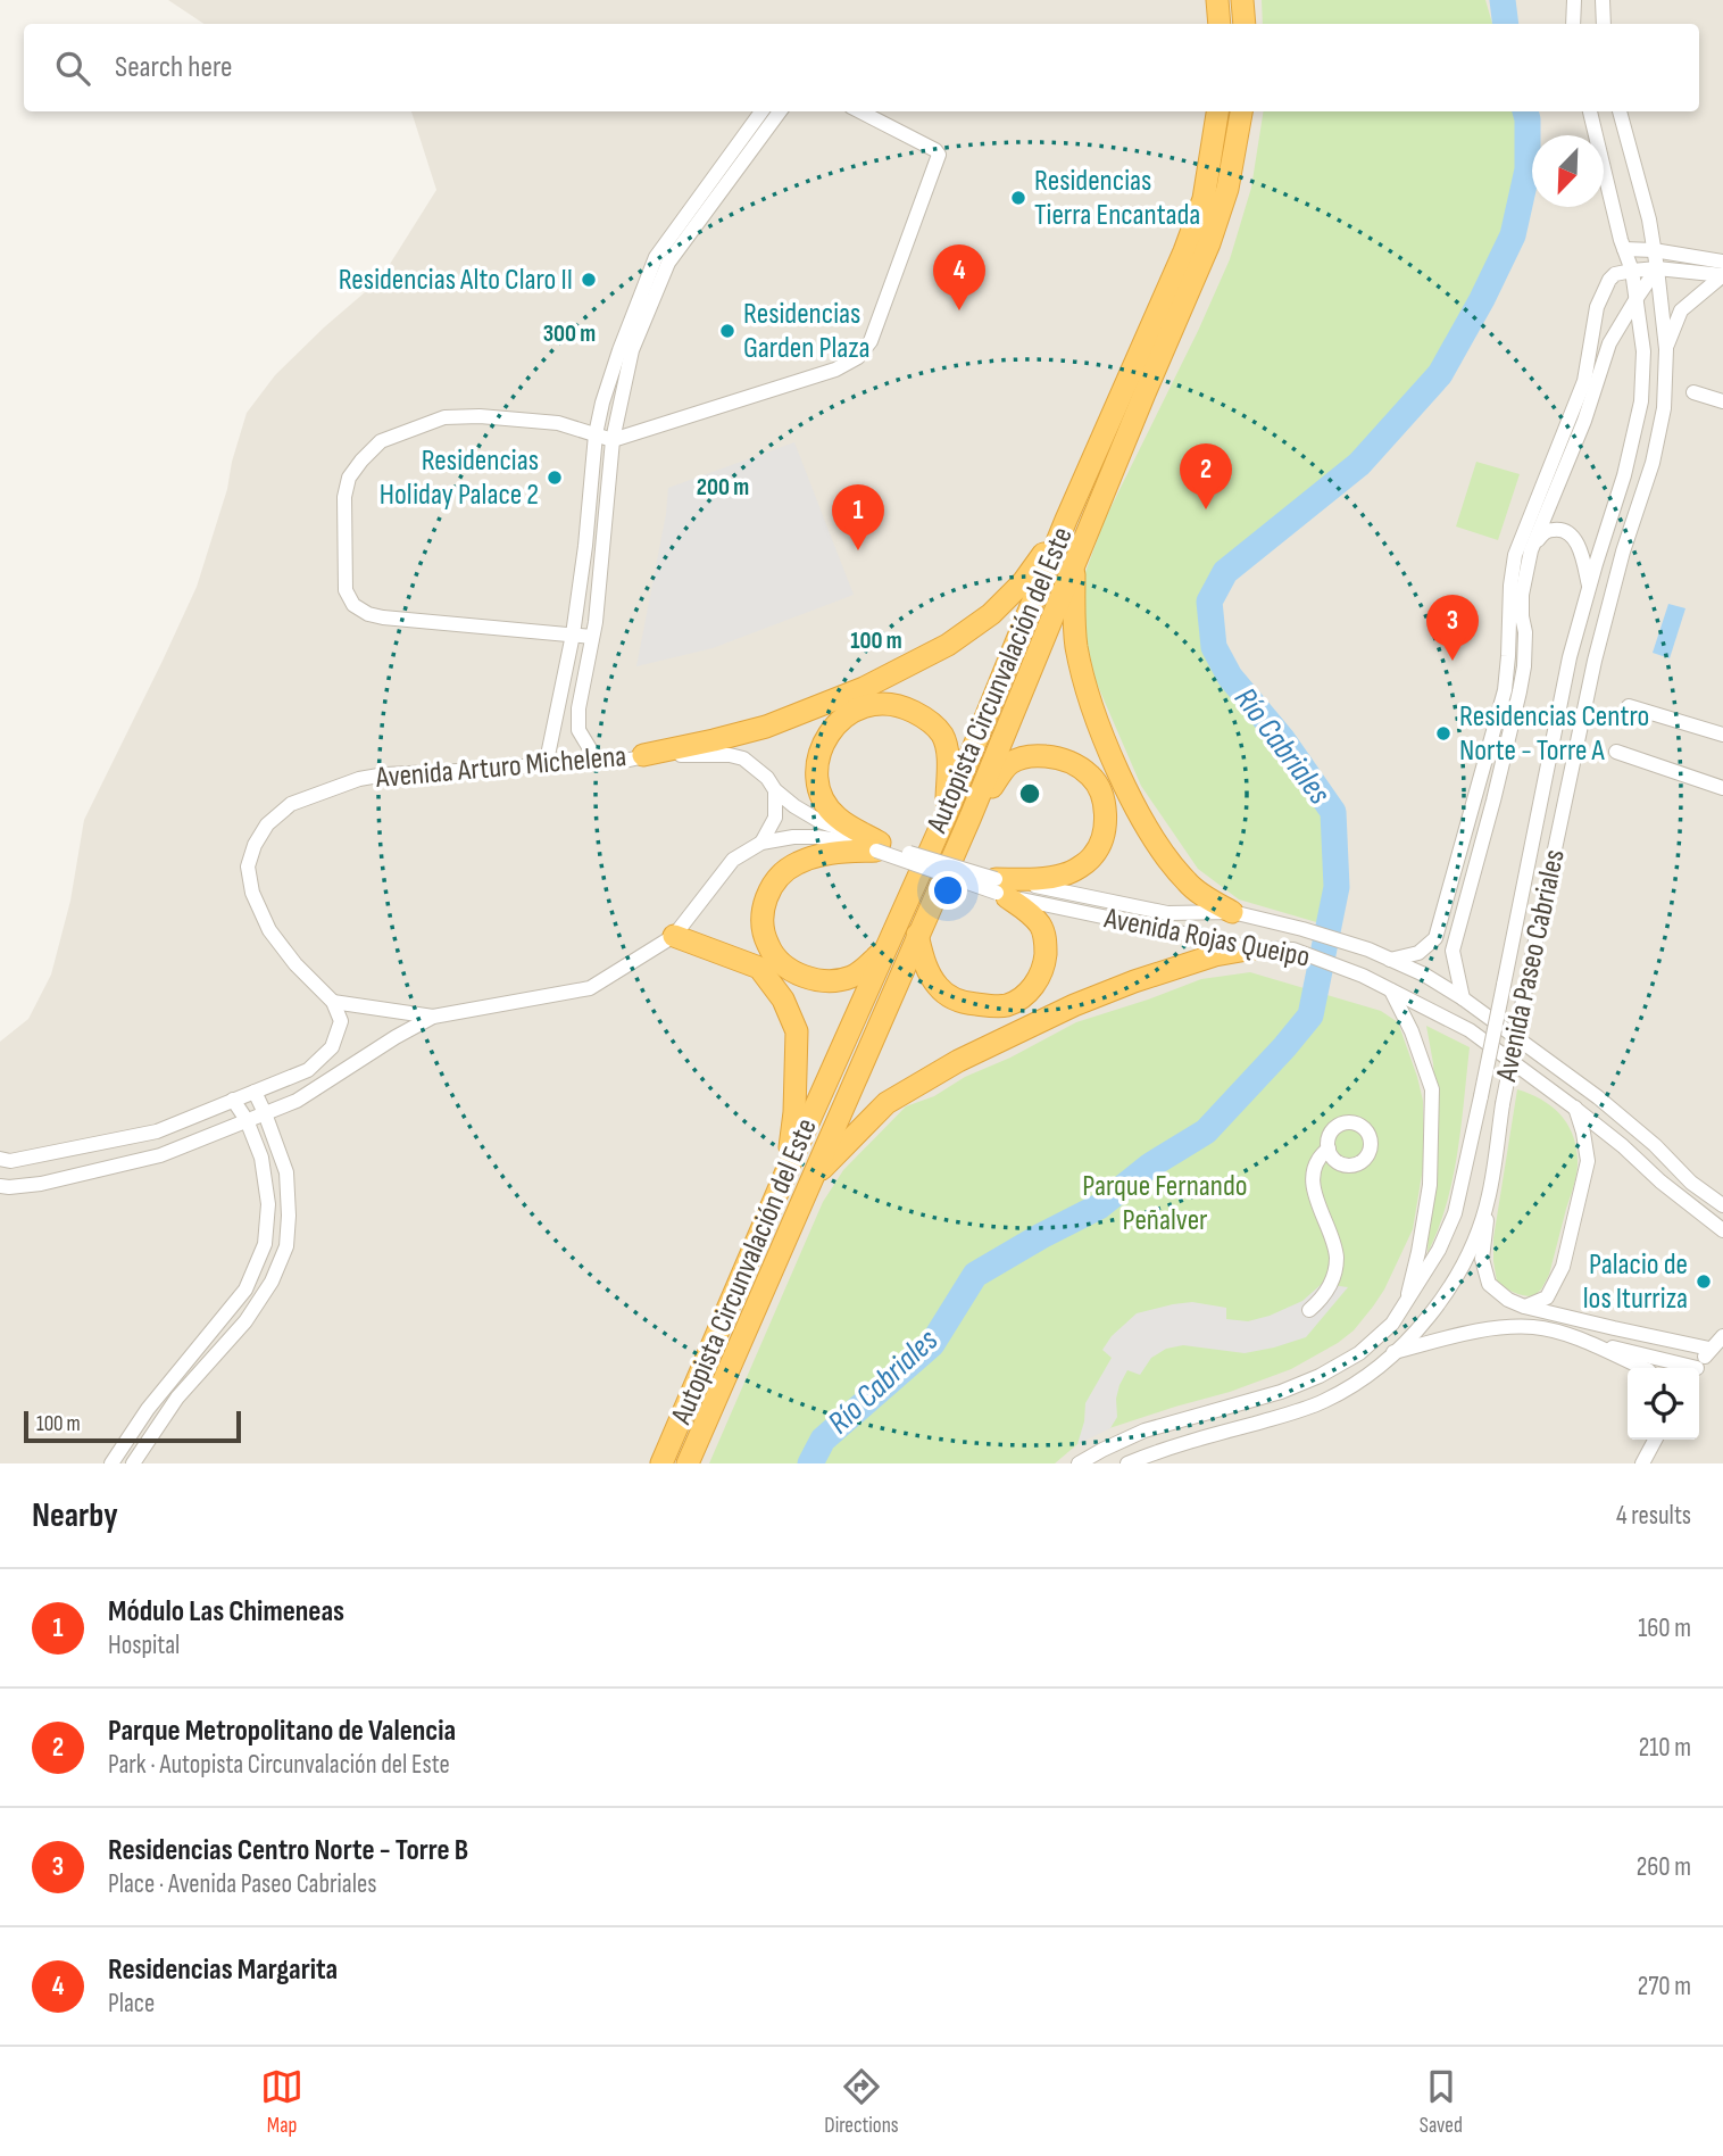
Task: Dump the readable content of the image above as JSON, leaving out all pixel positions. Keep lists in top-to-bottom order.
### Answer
{
  "streets": {
    "highway": ["Autopista Circunvalación del Este"],
    "street": ["Avenida Arturo Michelena", "Avenida Rojas Queipo", "Avenida Paseo Cabriales"]
  },
  "crossings": [
    ["Avenida Arturo Michelena", "Avenida Rojas Queipo"],
    ["Avenida Rojas Queipo", "Avenida Paseo Cabriales"]
  ],
  "water": ["Río Cabriales"],
  "parks": ["Parque Fernando Peñalver"],
  "places": [
    "Residencias Tierra Encantada",
    "Residencias Alto Claro II",
    "Residencias Garden Plaza",
    "Residencias Holiday Palace 2",
    "Residencias Centro Norte - Torre A",
    "Palacio de los Iturriza"
  ],
  "scale_bar": "100 m",
  "north": "bottom left",
  "page": {
    "search": "Search here",
    "pins": [
      "4",
      "2",
      "1",
      "3"
    ],
    "scale": "100 m",
    "heading": ["Nearby", "4 results"],
    "list": [
      {
        "mark": "1",
        "name": "Módulo Las Chimeneas",
        "note": "Hospital",
        "value": "160 m"
      },
      {
        "mark": "2",
        "name": "Parque Metropolitano de Valencia",
        "note": "Park · Autopista Circunvalación del Este",
        "value": "210 m"
      },
      {
        "mark": "3",
        "name": "Residencias Centro Norte - Torre B",
        "note": "Place · Avenida Paseo Cabriales",
        "value": "260 m"
      },
      {
        "mark": "4",
        "name": "Residencias Margarita",
        "note": "Place",
        "value": "270 m"
      }
    ],
    "nav": ["Map", "Directions", "Saved"]
  },
  "rings": ["300 m", "200 m", "100 m"]
}
